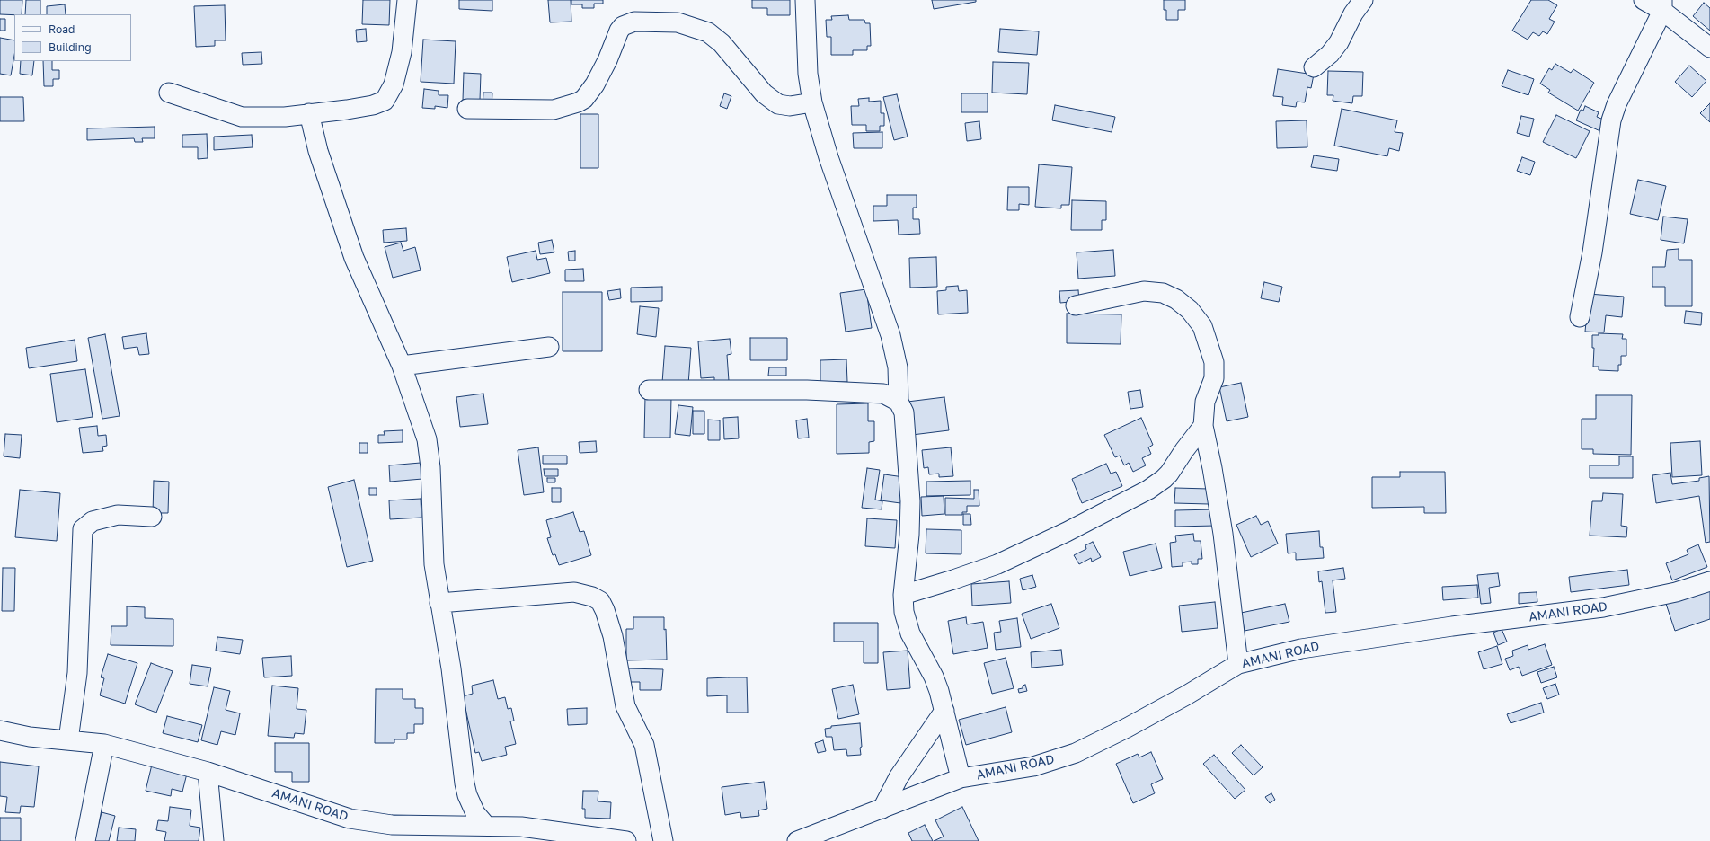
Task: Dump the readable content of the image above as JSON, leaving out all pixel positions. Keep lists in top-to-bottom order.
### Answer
{
  "streets": {
    "street": ["AMANI ROAD"]
  },
  "legend": ["Road", "Building"]
}
